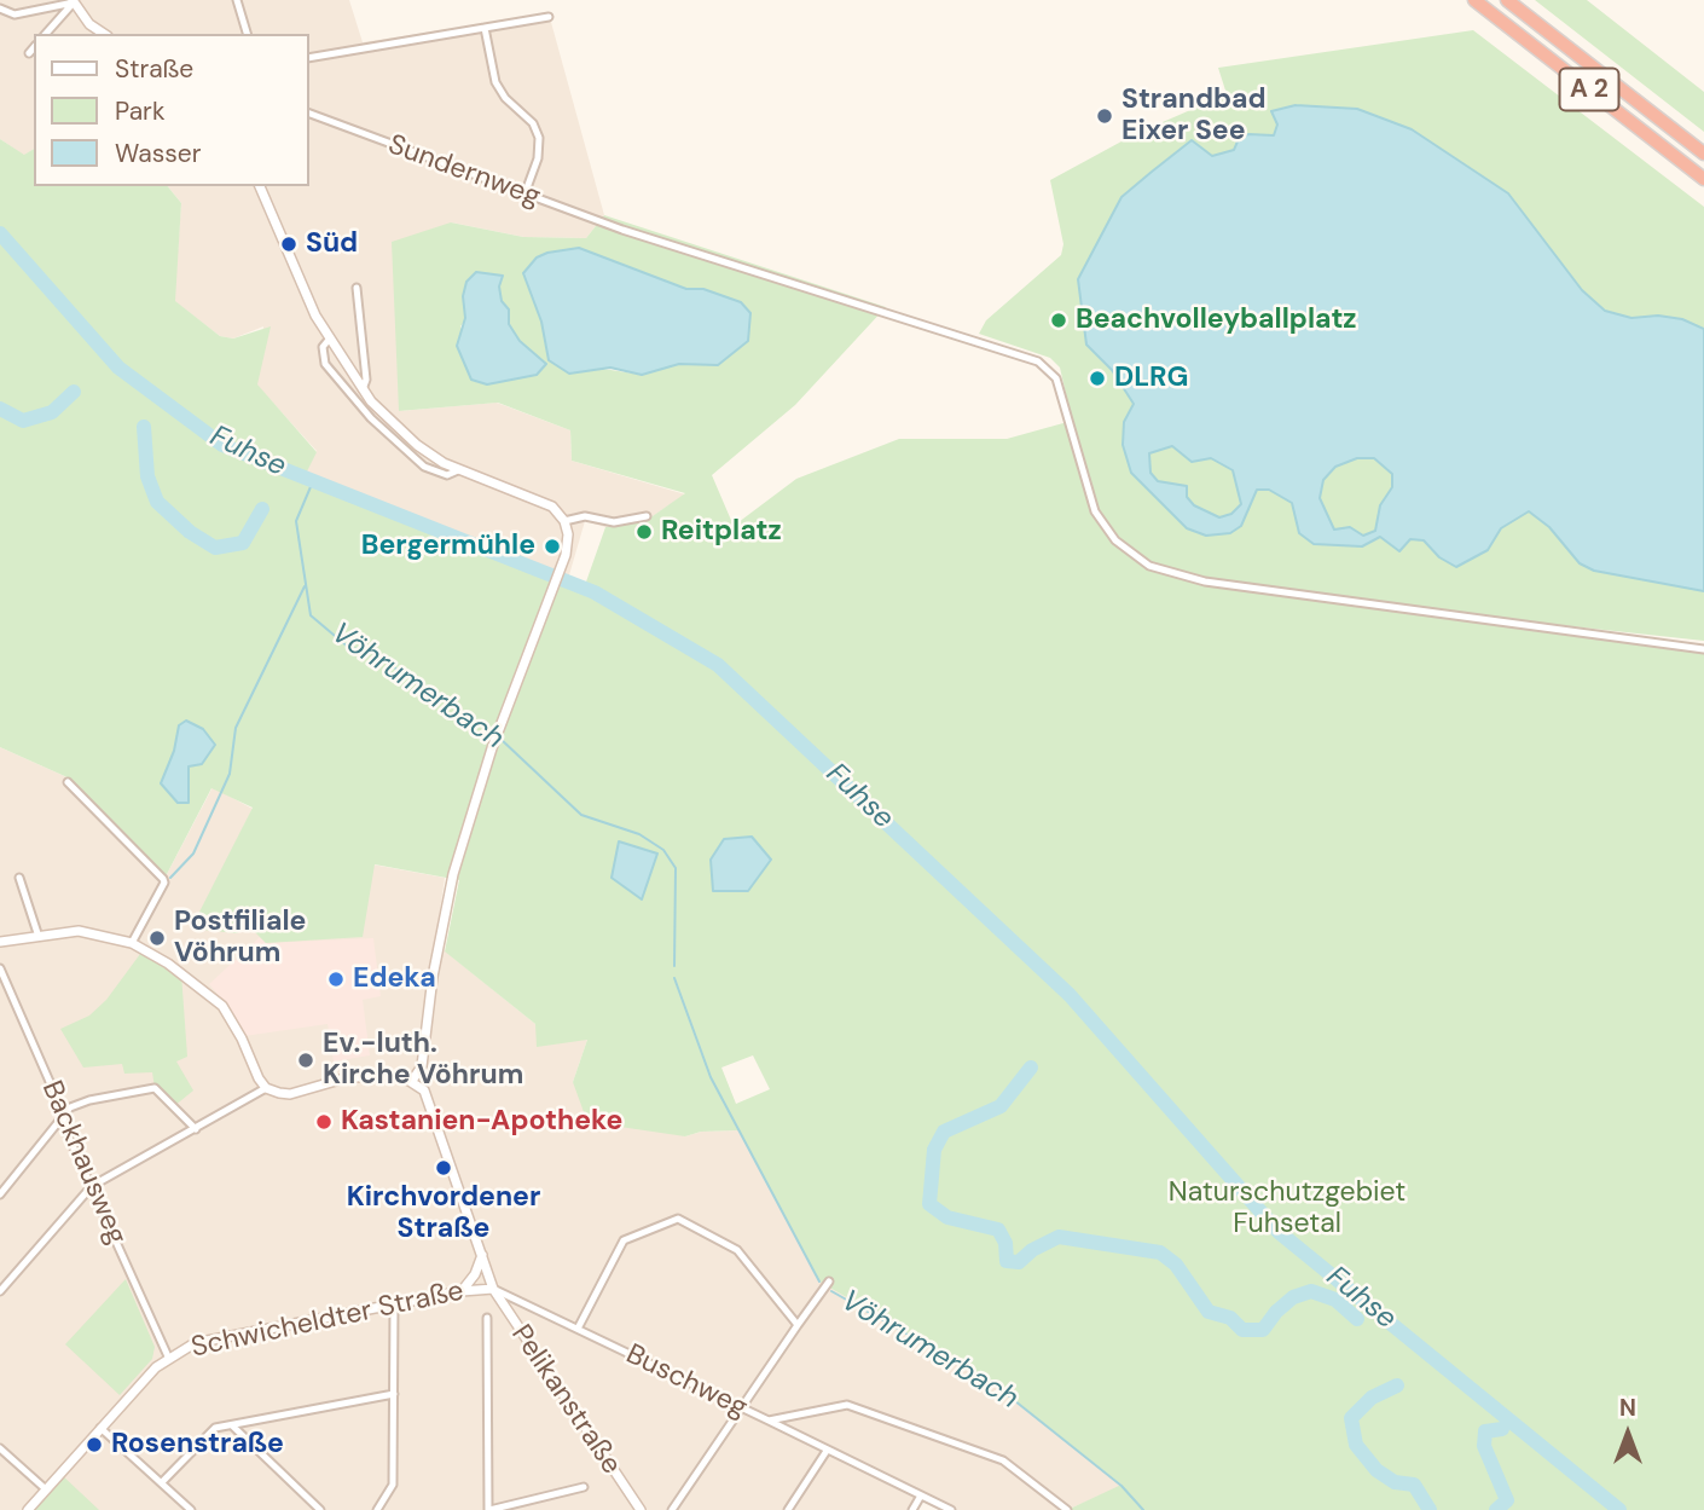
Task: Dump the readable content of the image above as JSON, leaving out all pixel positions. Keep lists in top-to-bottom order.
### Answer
{
  "streets": {
    "highway": ["A 2"],
    "street": [
      "Sundernweg",
      "Backhausweg",
      "Schwicheldter Straße",
      "Buschweg",
      "Pelikanstraße"
    ]
  },
  "crossings": [
    ["Backhausweg", "Schwicheldter Straße"],
    ["Schwicheldter Straße", "Buschweg"],
    ["Schwicheldter Straße", "Pelikanstraße"],
    ["Buschweg", "Pelikanstraße"]
  ],
  "water": ["Fuhse", "Vöhrumerbach"],
  "parks": ["Naturschutzgebiet Fuhsetal"],
  "places": [
    "Strandbad Eixer See",
    "Süd",
    "Beachvolleyballplatz",
    "DLRG",
    "Reitplatz",
    "Bergermühle",
    "Postfiliale Vöhrum",
    "Edeka",
    "Ev.-luth. Kirche Vöhrum",
    "Kastanien-Apotheke",
    "Kirchvordener Straße",
    "Rosenstraße"
  ],
  "legend": ["Straße", "Park", "Wasser"],
  "north": "top"
}
